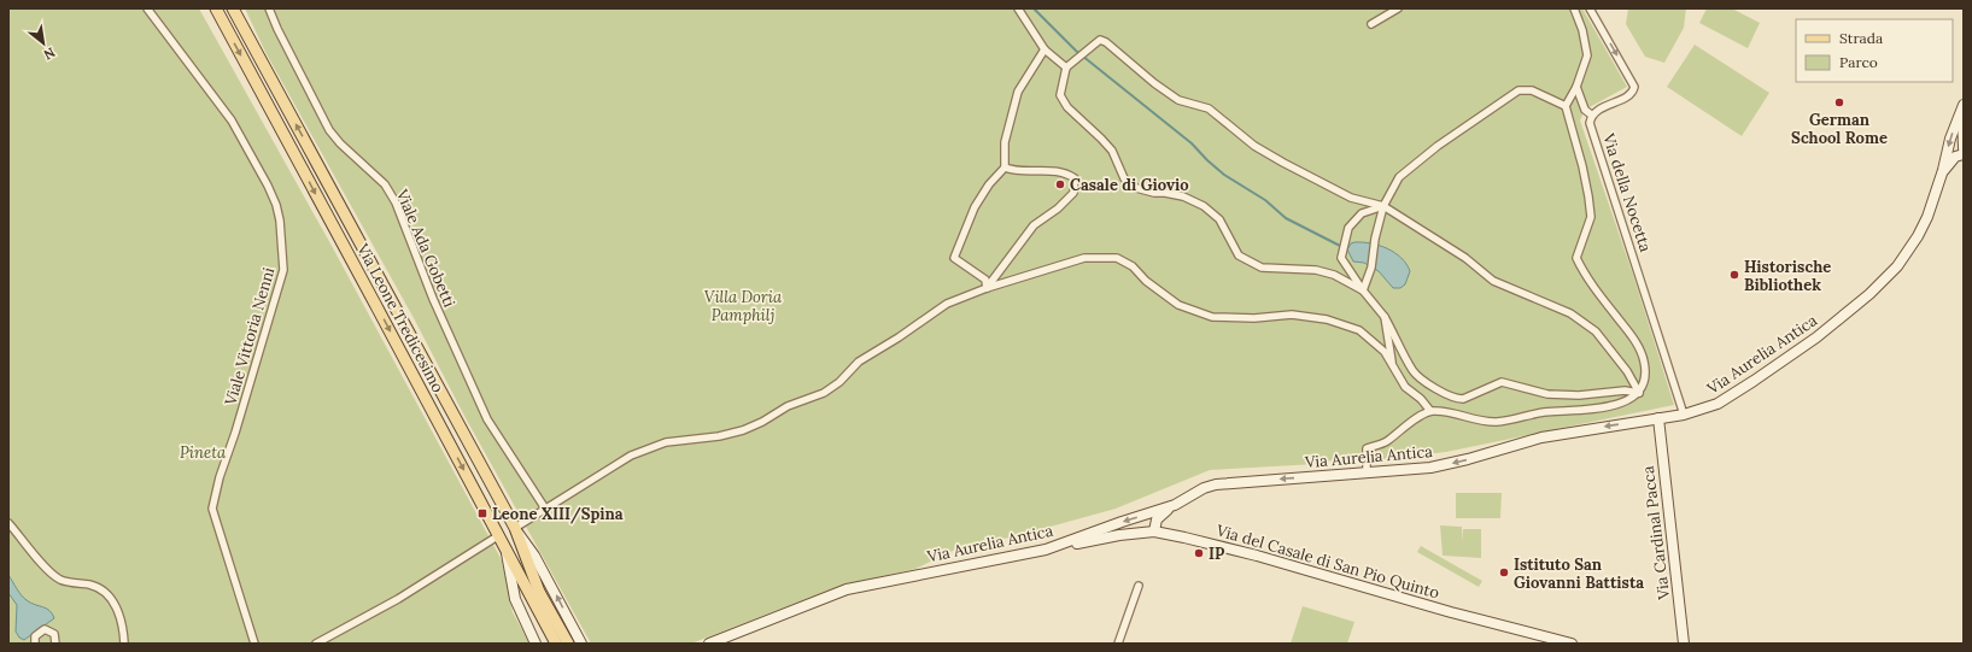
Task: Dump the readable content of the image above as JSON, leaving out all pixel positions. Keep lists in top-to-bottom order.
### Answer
{
  "streets": {
    "main road": ["Via Leone Tredicesimo"],
    "street": [
      "Via della Nocetta",
      "Viale Ada Gobetti",
      "Viale Vittoria Nenni",
      "Via Aurelia Antica",
      "Via Cardinal Pacca",
      "Via del Casale di San Pio Quinto"
    ]
  },
  "crossings": [
    ["Via della Nocetta", "Via Aurelia Antica"],
    ["Via Aurelia Antica", "Via Cardinal Pacca"],
    ["Via Aurelia Antica", "Via del Casale di San Pio Quinto"]
  ],
  "parks": ["Villa Doria Pamphilj", "Pineta"],
  "places": {
    "other": [
      "German School Rome",
      "Casale di Giovio",
      "Historische Bibliothek",
      "IP",
      "Istituto San Giovanni Battista"
    ],
    "transit": ["Leone XIII/Spina"]
  },
  "legend": ["Strada", "Parco"],
  "north": "bottom right"
}
